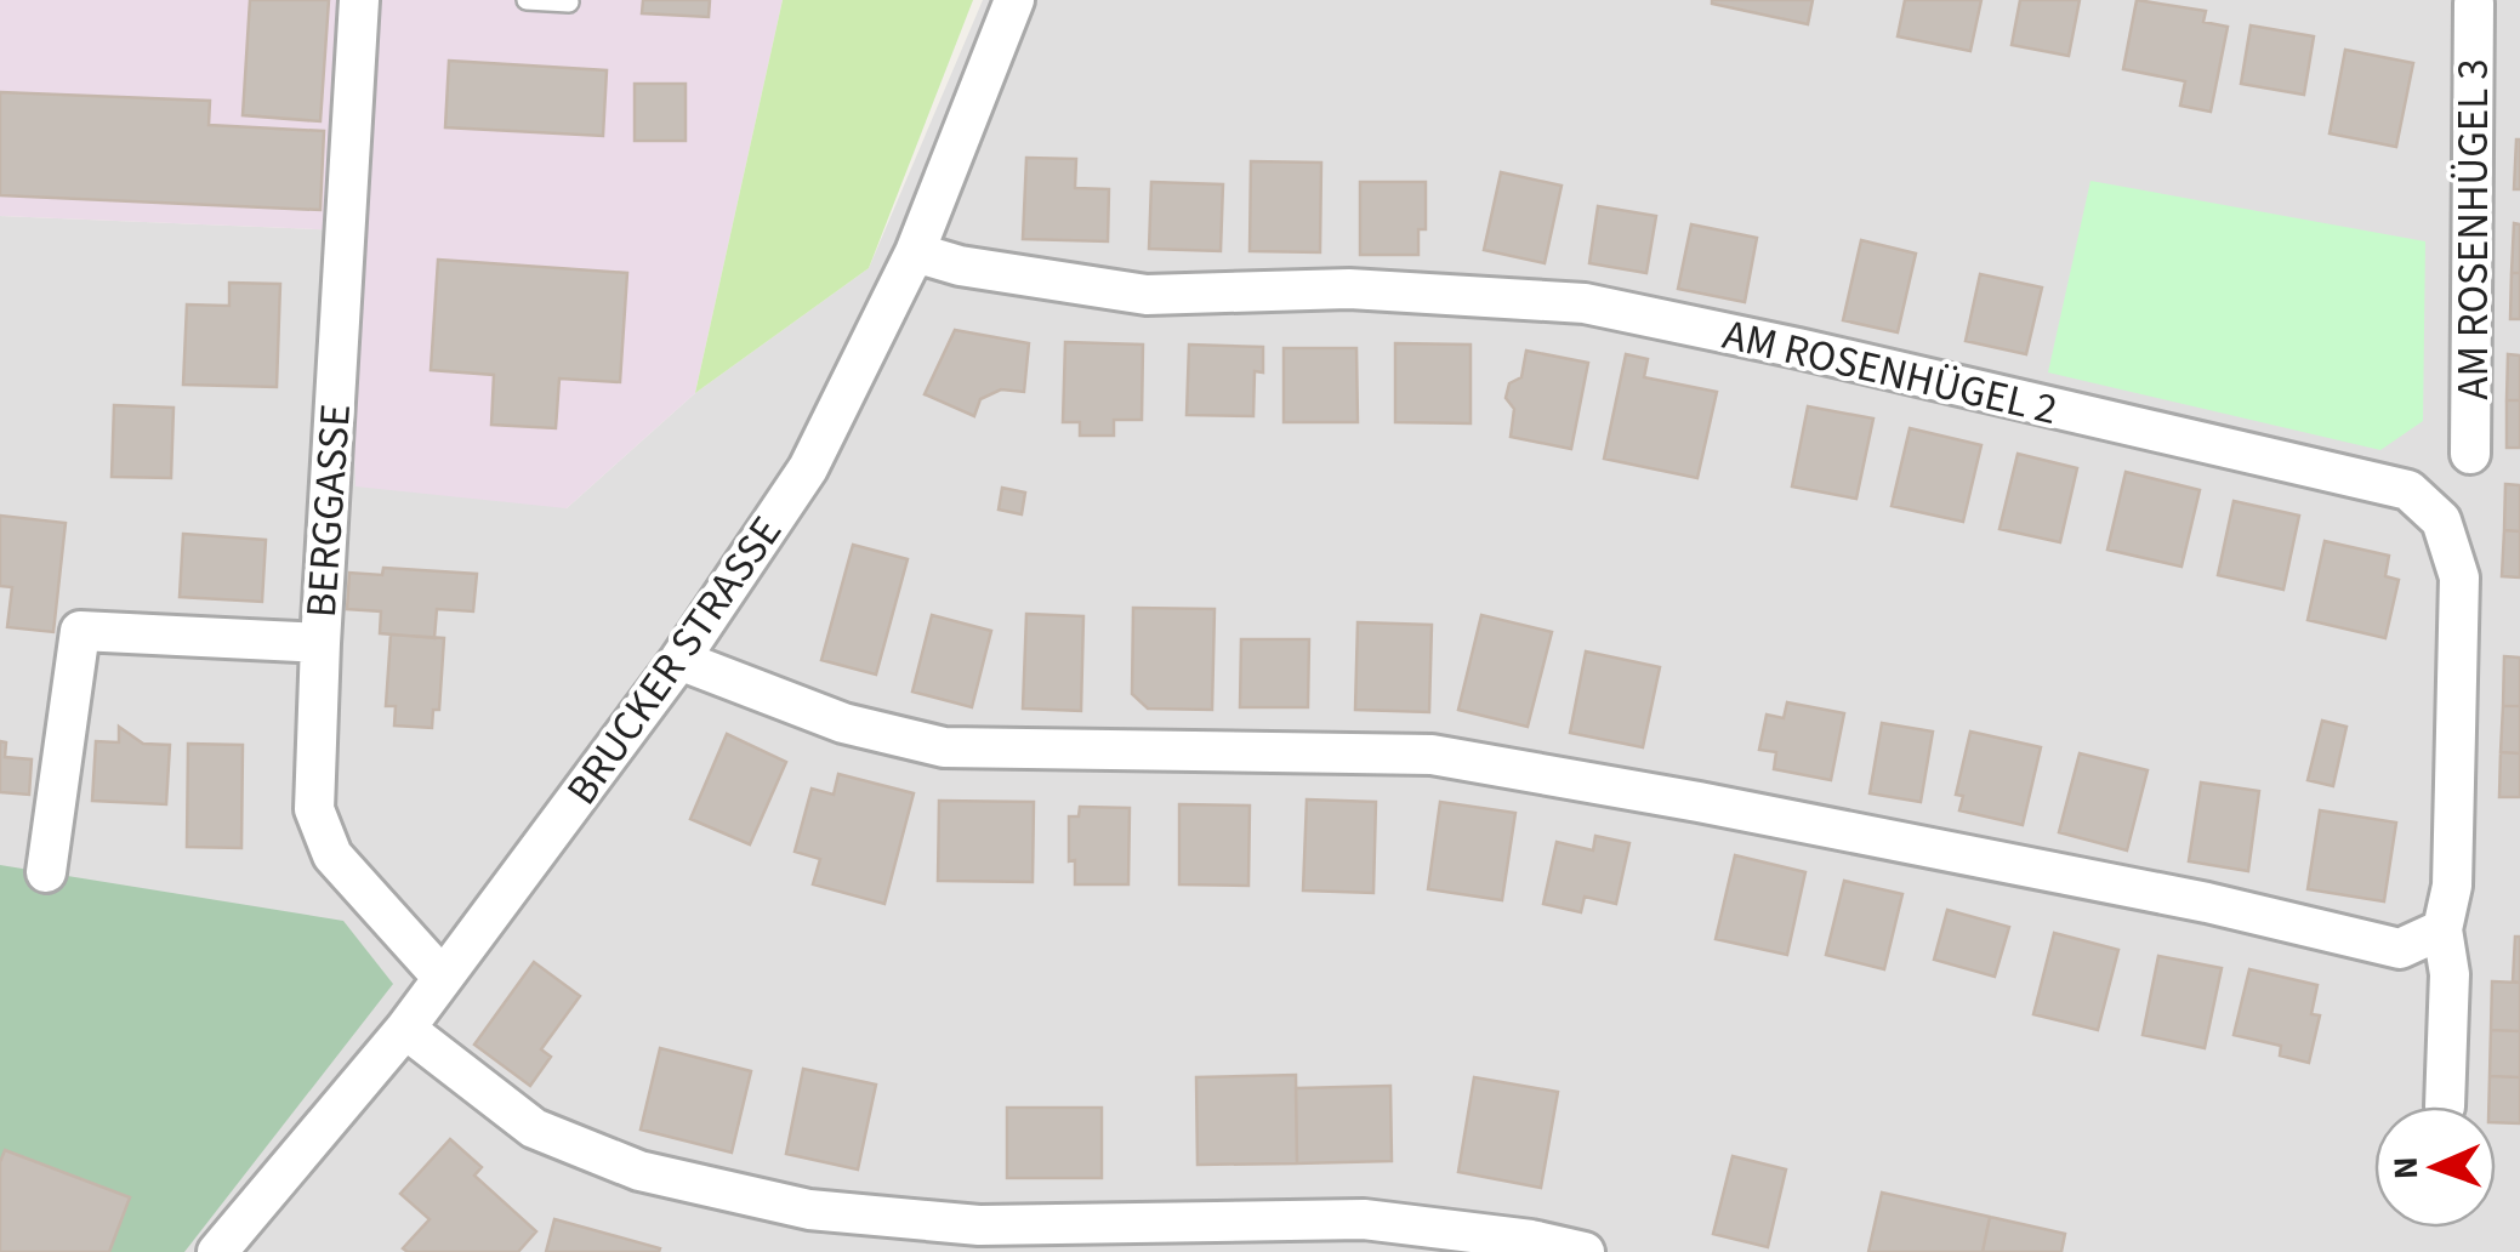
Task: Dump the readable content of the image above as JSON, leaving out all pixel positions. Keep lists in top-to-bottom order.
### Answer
{
  "streets": {
    "street": [
      "AM ROSENHÜGEL 3",
      "AM ROSENHÜGEL 2",
      "BERGGASSE",
      "BRUCKER STRASSE"
    ]
  },
  "crossings": [
    ["AM ROSENHÜGEL 2", "BRUCKER STRASSE"],
    ["BERGGASSE", "BRUCKER STRASSE"]
  ],
  "north": "left"
}
